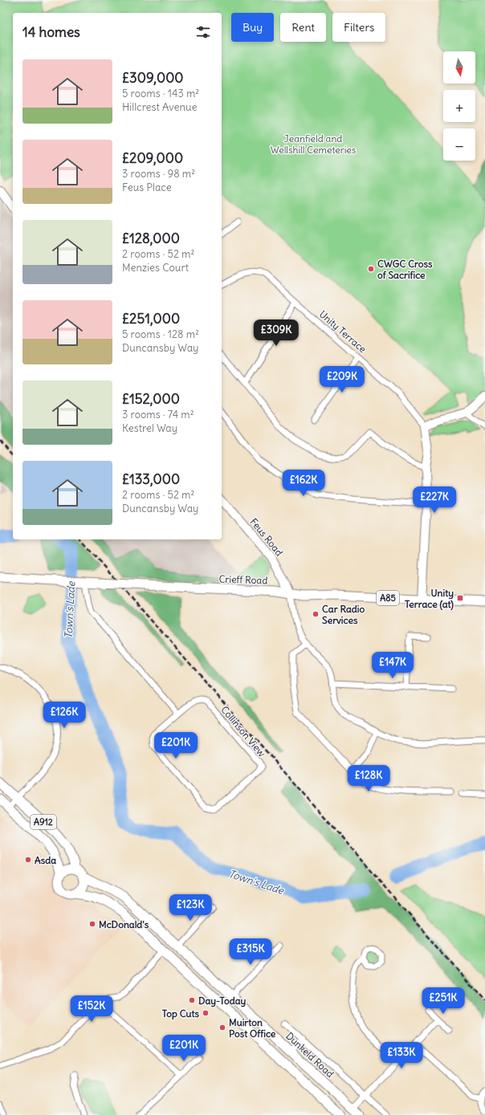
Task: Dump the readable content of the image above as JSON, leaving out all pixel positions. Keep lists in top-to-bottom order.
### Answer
{
  "streets": {
    "main road": [
      "Crieff Road",
      "A85",
      "A912",
      "Dunkeld Road"
    ],
    "street": ["Unity Terrace", "Feus Road", "Collinson View"]
  },
  "crossings": [
    ["Feus Road", "Crieff Road"],
    ["A912", "Dunkeld Road"]
  ],
  "water": ["Town's Lade"],
  "parks": ["Jeanfield and Wellshill Cemeteries"],
  "places": {
    "other": [
      "CWGC Cross of Sacrifice",
      "Car Radio Services",
      "Asda",
      "McDonald's",
      "Day-Today",
      "Top Cuts",
      "Muirton Post Office"
    ],
    "transit": ["Unity Terrace (at)"]
  },
  "north": "bottom",
  "page": {
    "chip": ["Buy", "Rent", "Filters"],
    "heading": "14 homes",
    "map_buttons": ["+", "−"],
    "list": [
      {
        "name": "£309,000",
        "note": "5 rooms · 143 m² · Hillcrest Avenue"
      },
      {
        "name": "£209,000",
        "note": "3 rooms · 98 m² · Feus Place"
      },
      {
        "name": "£128,000",
        "note": "2 rooms · 52 m² · Menzies Court"
      },
      {
        "name": "£251,000",
        "note": "5 rooms · 128 m² · Duncansby Way"
      },
      {
        "name": "£152,000",
        "note": "3 rooms · 74 m² · Kestrel Way"
      },
      {
        "name": "£133,000",
        "note": "2 rooms · 52 m² · Duncansby Way"
      }
    ],
    "price": [
      "£309K",
      "£209K",
      "£162K",
      "£227K",
      "£147K",
      "£126K",
      "£201K",
      "£128K",
      "£123K",
      "£315K",
      "£251K",
      "£152K",
      "£201K",
      "£133K"
    ]
  }
}
